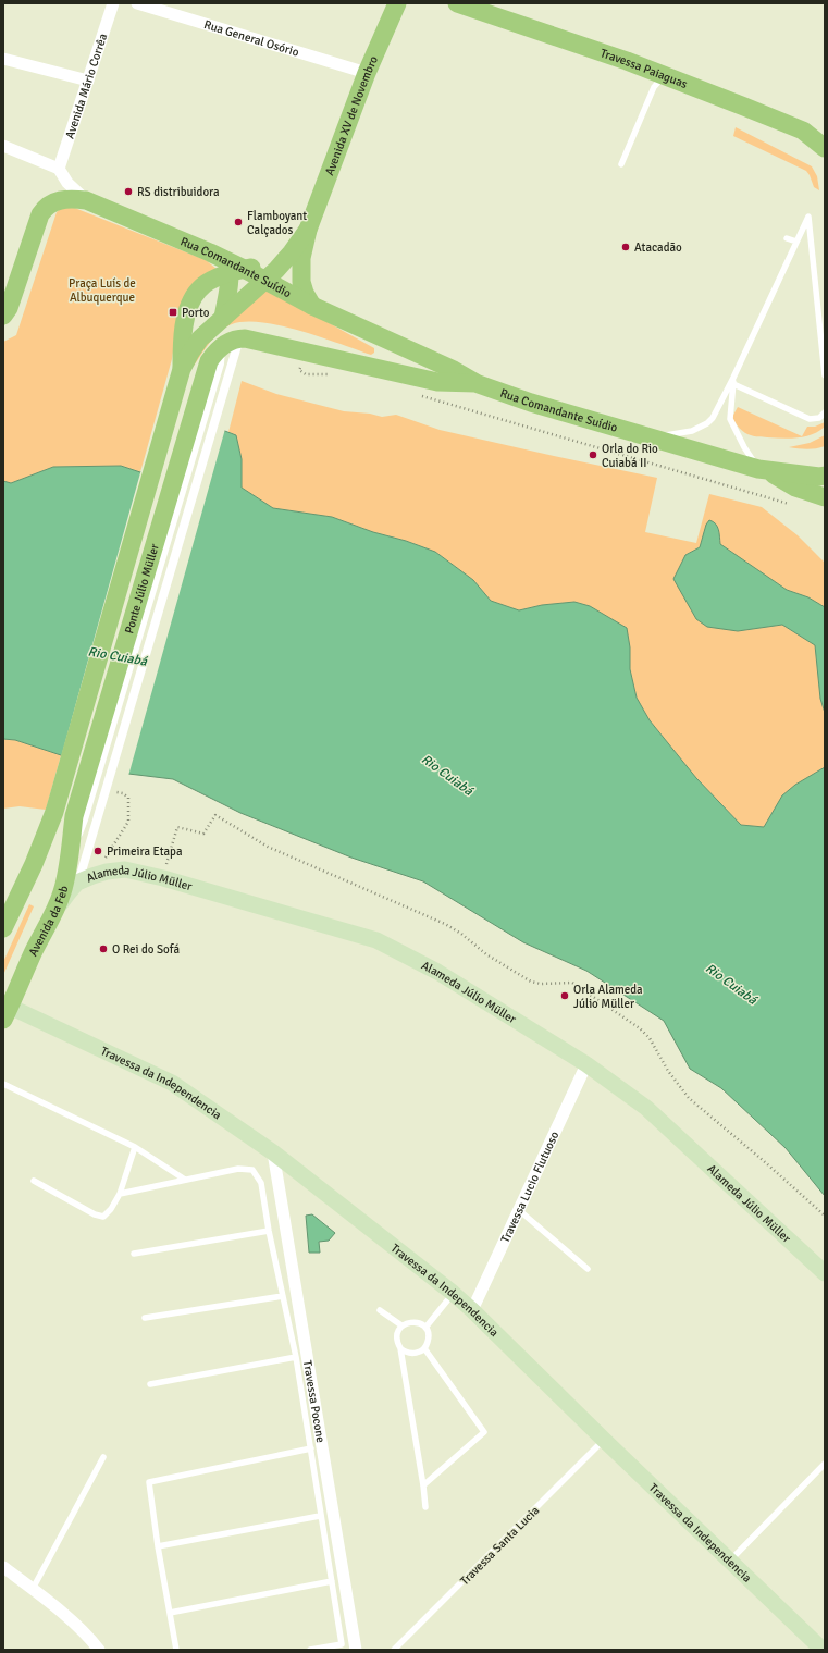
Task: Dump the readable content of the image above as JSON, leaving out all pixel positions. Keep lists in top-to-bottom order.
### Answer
{
  "streets": {
    "main road": [
      "Travessa Paiaguas",
      "Avenida XV de Novembro",
      "Rua Comandante Suídio",
      "Ponte Júlio Müller",
      "Alameda Júlio Müller",
      "Avenida da Feb",
      "Travessa da Independencia"
    ],
    "street": [
      "Rua General Osório",
      "Avenida Mário Corrêa",
      "Travessa Lucio Flutuoso",
      "Travessa Pocone"
    ],
    "lane": ["Travessa Santa Lucia"]
  },
  "crossings": [
    ["Rua General Osório", "Avenida XV de Novembro"],
    ["Avenida Mário Corrêa", "Rua Comandante Suídio"],
    ["Rua Comandante Suídio", "Ponte Júlio Müller"],
    ["Ponte Júlio Müller", "Avenida da Feb"],
    ["Alameda Júlio Müller", "Avenida da Feb"],
    ["Alameda Júlio Müller", "Travessa Lucio Flutuoso"],
    ["Avenida da Feb", "Travessa da Independencia"],
    ["Travessa da Independencia", "Travessa Lucio Flutuoso"],
    ["Travessa da Independencia", "Travessa Pocone"],
    ["Travessa da Independencia", "Travessa Santa Lucia"]
  ],
  "water": ["Rio Cuiabá"],
  "parks": ["Praça Luís de Albuquerque"],
  "places": {
    "other": [
      "RS distribuidora",
      "Flamboyant Calçados",
      "Atacadão",
      "Orla do Rio Cuiabá II",
      "Primeira Etapa",
      "O Rei do Sofá",
      "Orla Alameda Júlio Müller"
    ],
    "transit": ["Porto"]
  }
}
